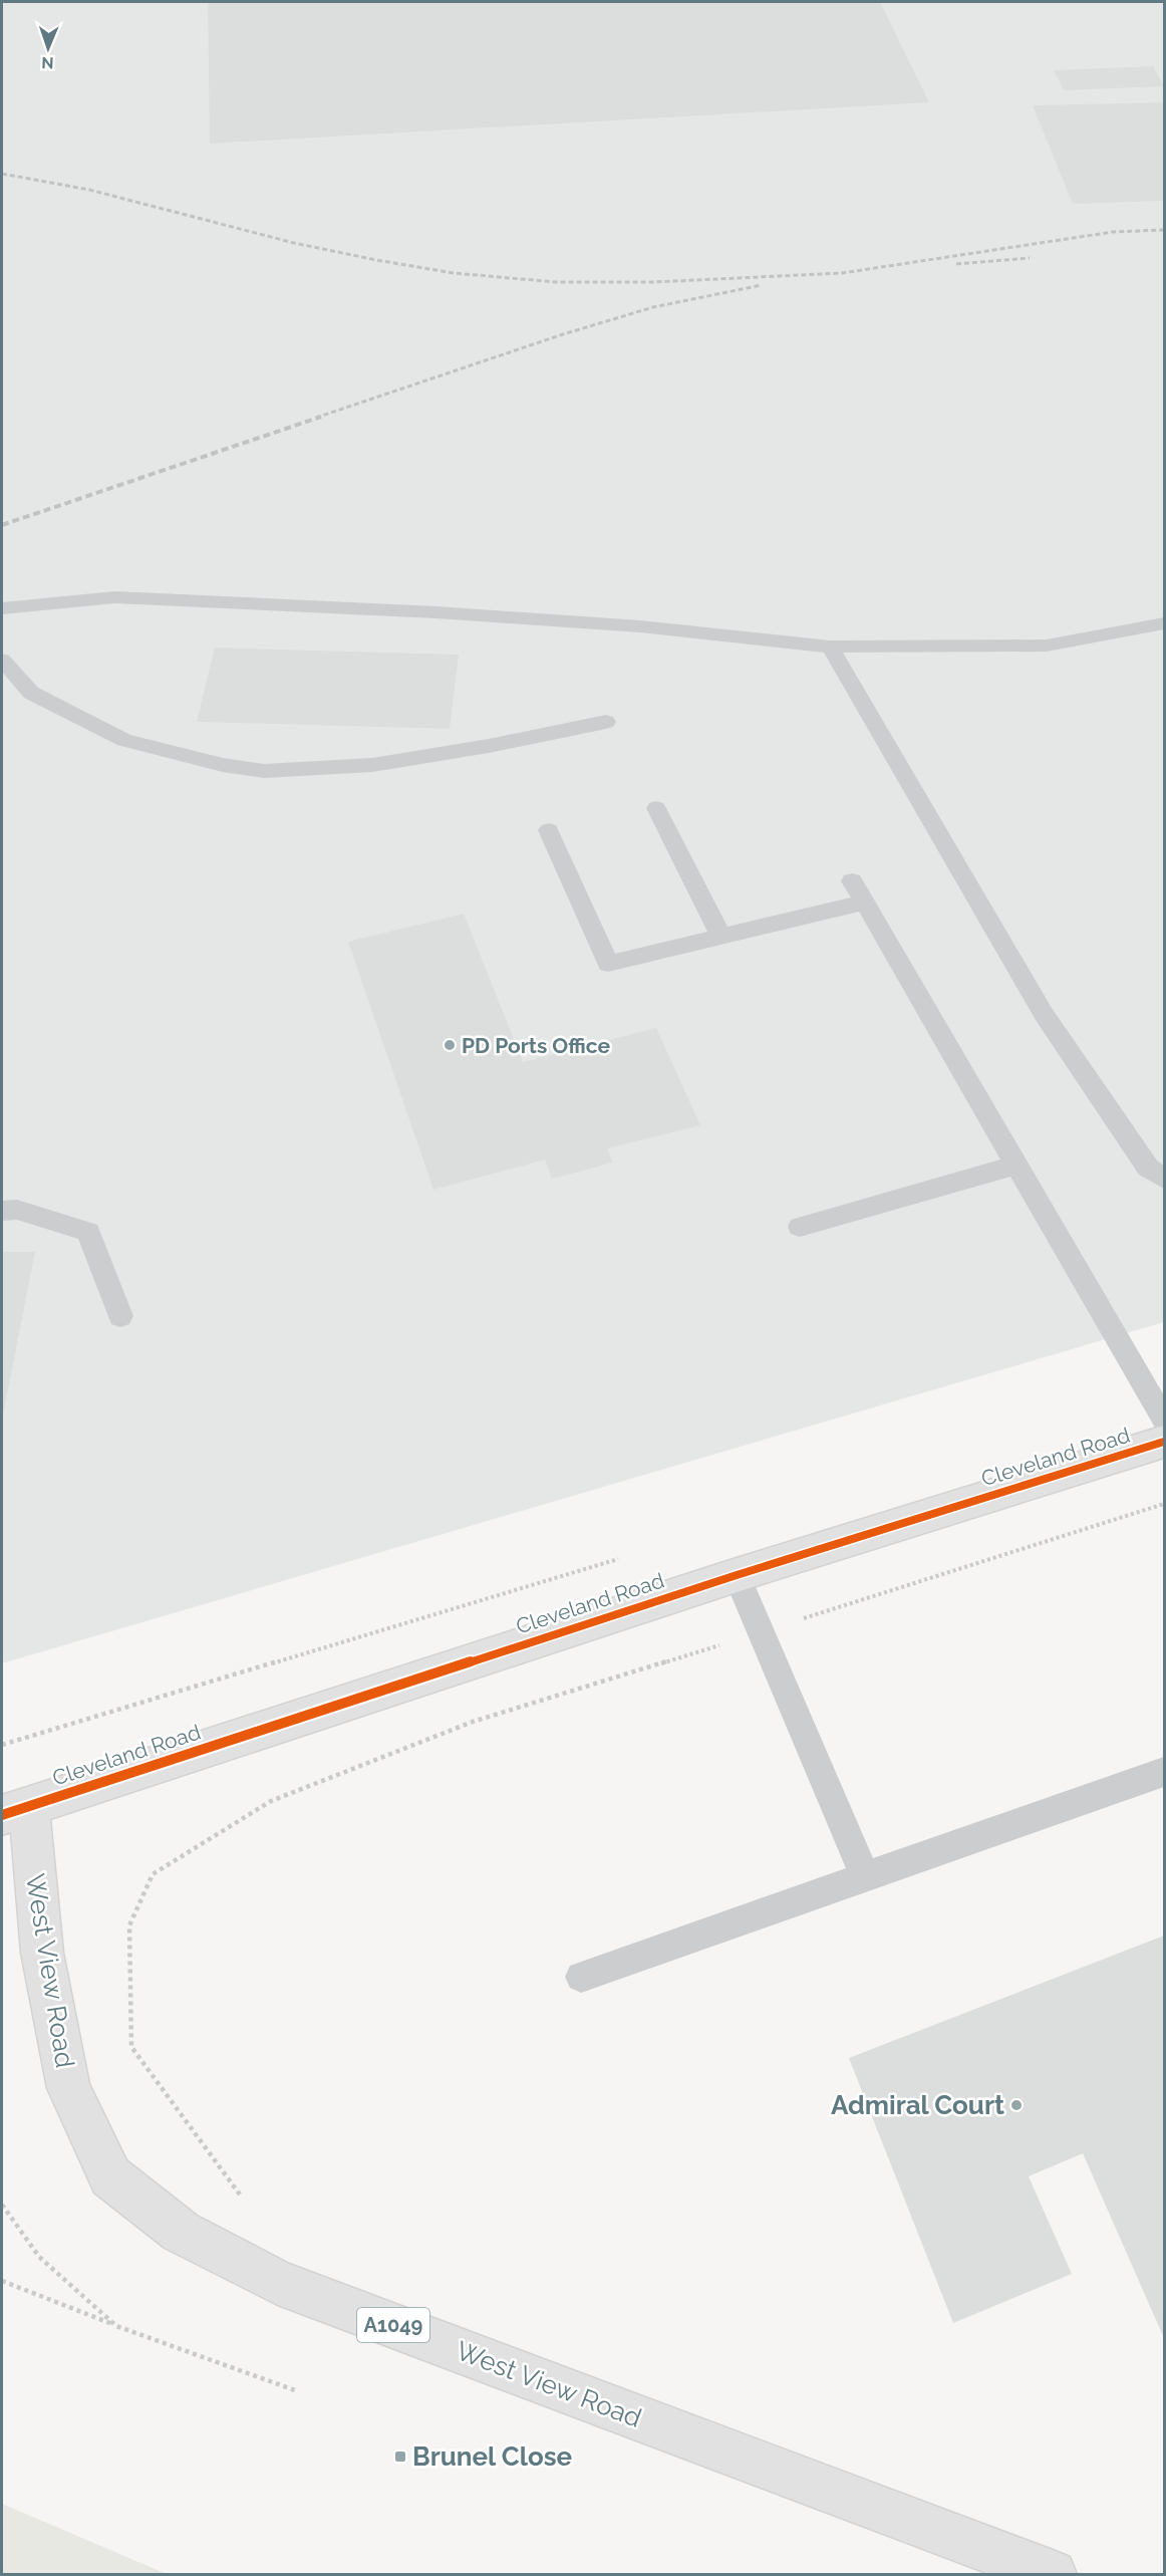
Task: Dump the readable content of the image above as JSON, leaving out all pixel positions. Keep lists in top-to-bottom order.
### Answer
{
  "streets": {
    "main road": ["Cleveland Road", "West View Road", "A1049"]
  },
  "crossings": [
    ["Cleveland Road", "West View Road"]
  ],
  "places": {
    "other": ["PD Ports Office", "Admiral Court"],
    "transit": ["Brunel Close"]
  },
  "north": "bottom"
}
